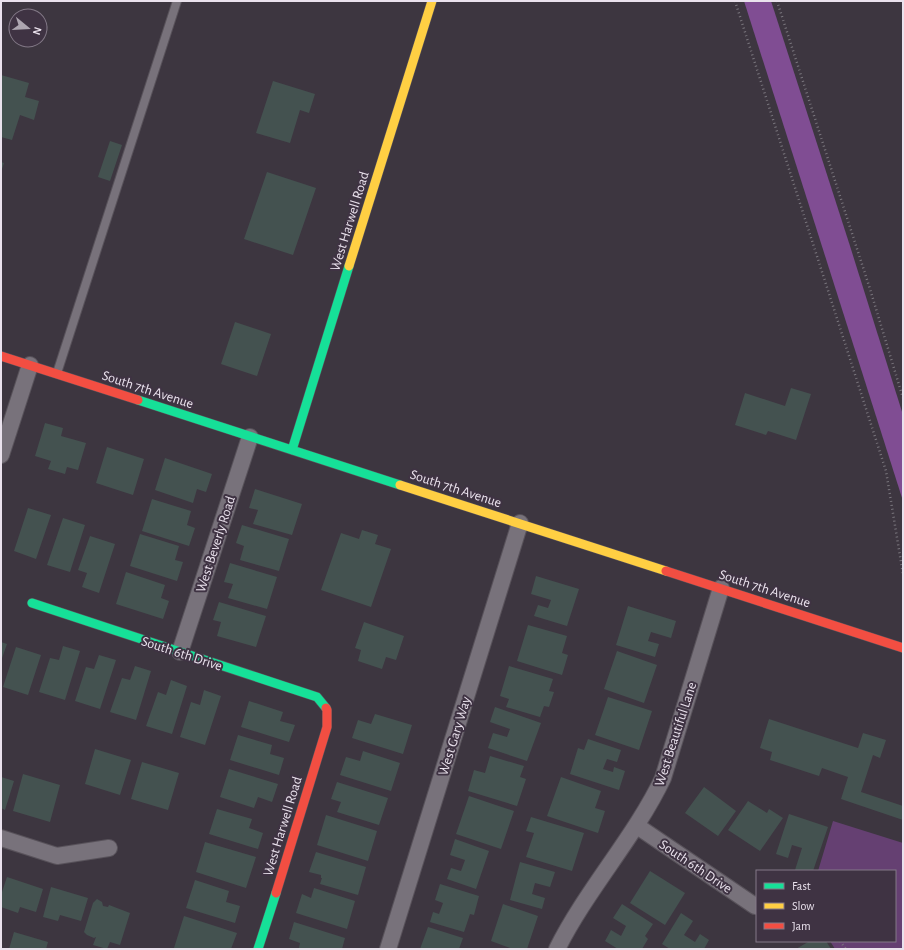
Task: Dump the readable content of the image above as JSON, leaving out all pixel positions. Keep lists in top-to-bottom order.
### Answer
{
  "streets": {
    "street": [
      "West Harwell Road",
      "South 7th Avenue",
      "West Beverly Road",
      "South 6th Drive",
      "West Beautiful Lane",
      "West Gary Way"
    ]
  },
  "crossings": [
    ["West Harwell Road", "South 7th Avenue"],
    ["West Harwell Road", "South 6th Drive"],
    ["South 7th Avenue", "West Beverly Road"],
    ["South 7th Avenue", "West Beautiful Lane"],
    ["South 7th Avenue", "West Gary Way"],
    ["West Beverly Road", "South 6th Drive"],
    ["South 6th Drive", "West Beautiful Lane"]
  ],
  "legend": ["Fast", "Slow", "Jam"],
  "north": "right"
}
